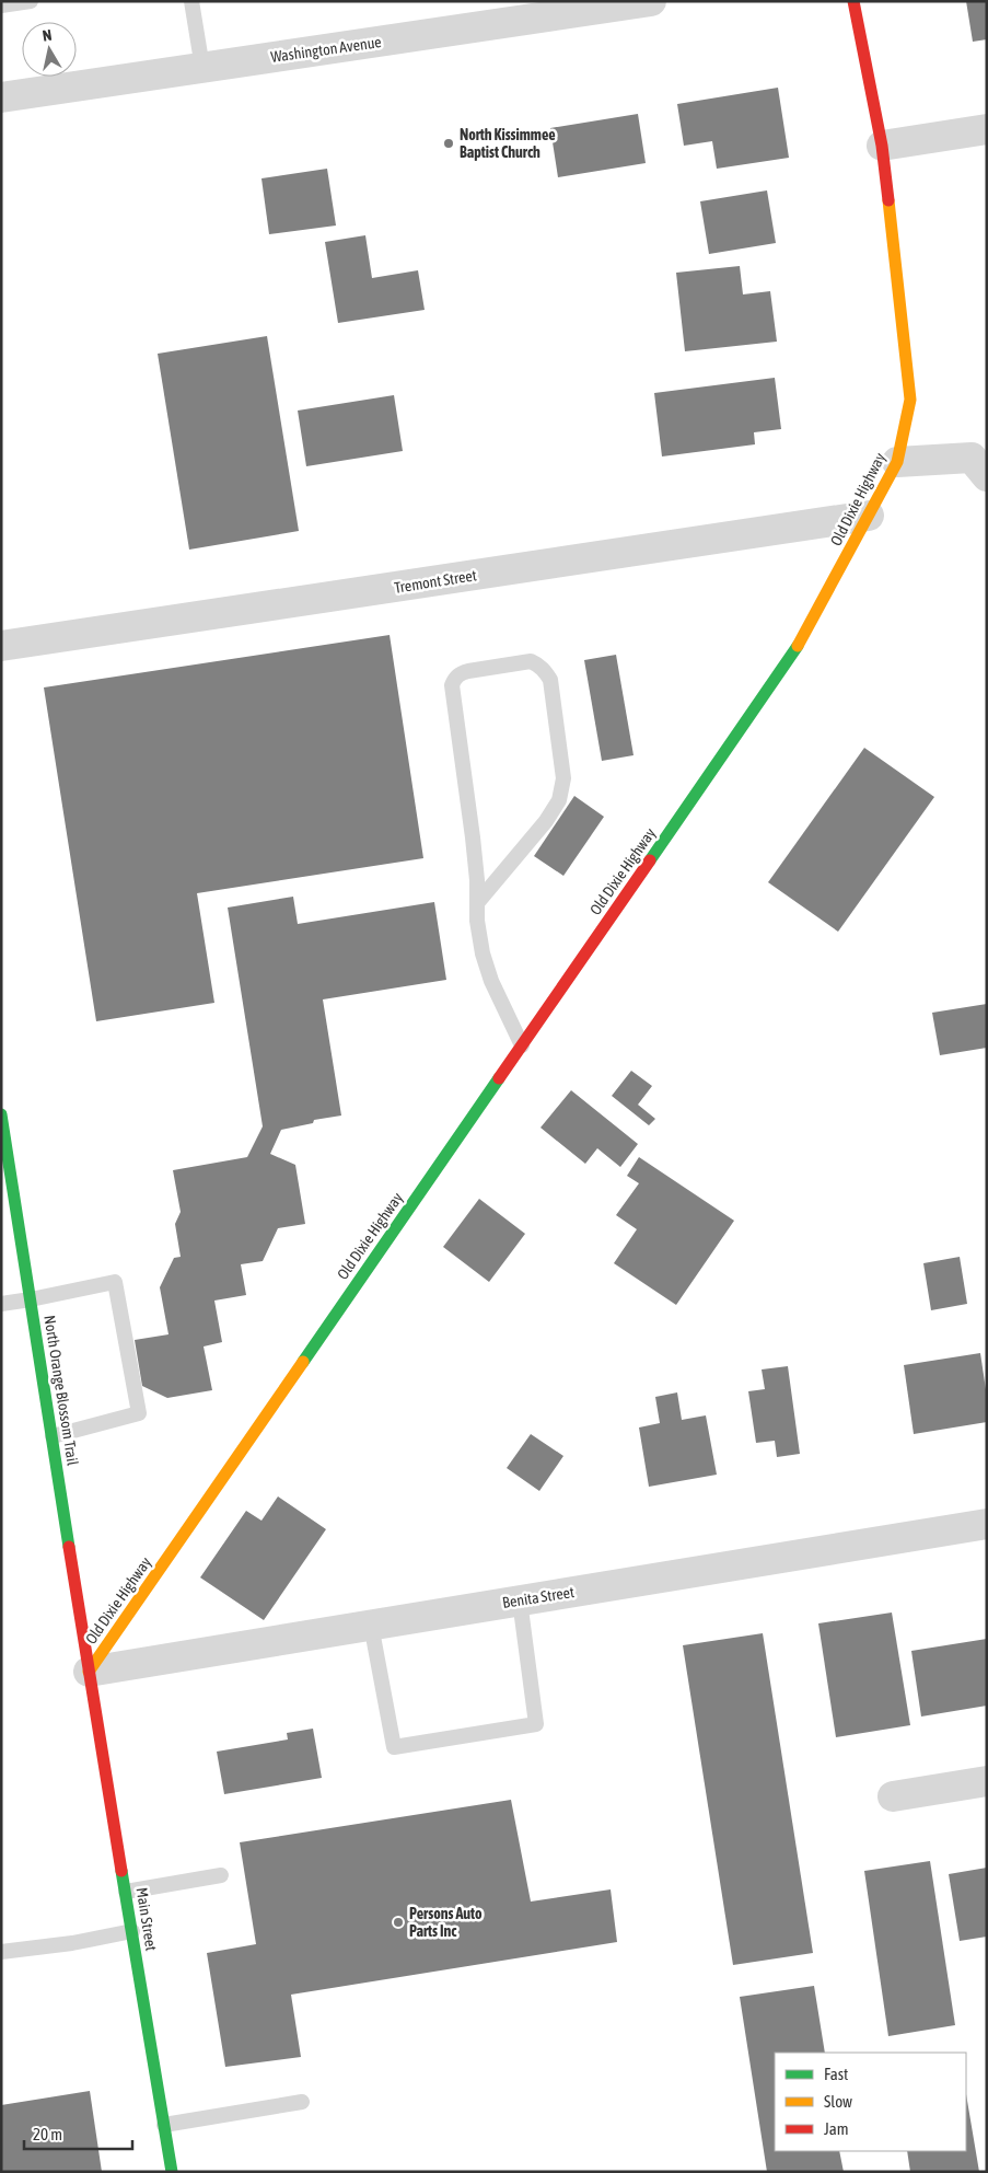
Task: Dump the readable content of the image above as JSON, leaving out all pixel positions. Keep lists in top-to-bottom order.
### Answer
{
  "streets": {
    "street": [
      "Washington Avenue",
      "Old Dixie Highway",
      "Tremont Street",
      "North Orange Blossom Trail",
      "Benita Street",
      "Main Street"
    ]
  },
  "crossings": [
    ["Old Dixie Highway", "Tremont Street"],
    ["Old Dixie Highway", "North Orange Blossom Trail"],
    ["Old Dixie Highway", "Benita Street"],
    ["Old Dixie Highway", "Main Street"],
    ["North Orange Blossom Trail", "Benita Street"],
    ["North Orange Blossom Trail", "Main Street"],
    ["Benita Street", "Main Street"]
  ],
  "places": ["North Kissimmee Baptist Church", "Persons Auto Parts Inc"],
  "legend": ["Fast", "Slow", "Jam"],
  "scale_bar": "20 m",
  "north": "top"
}
